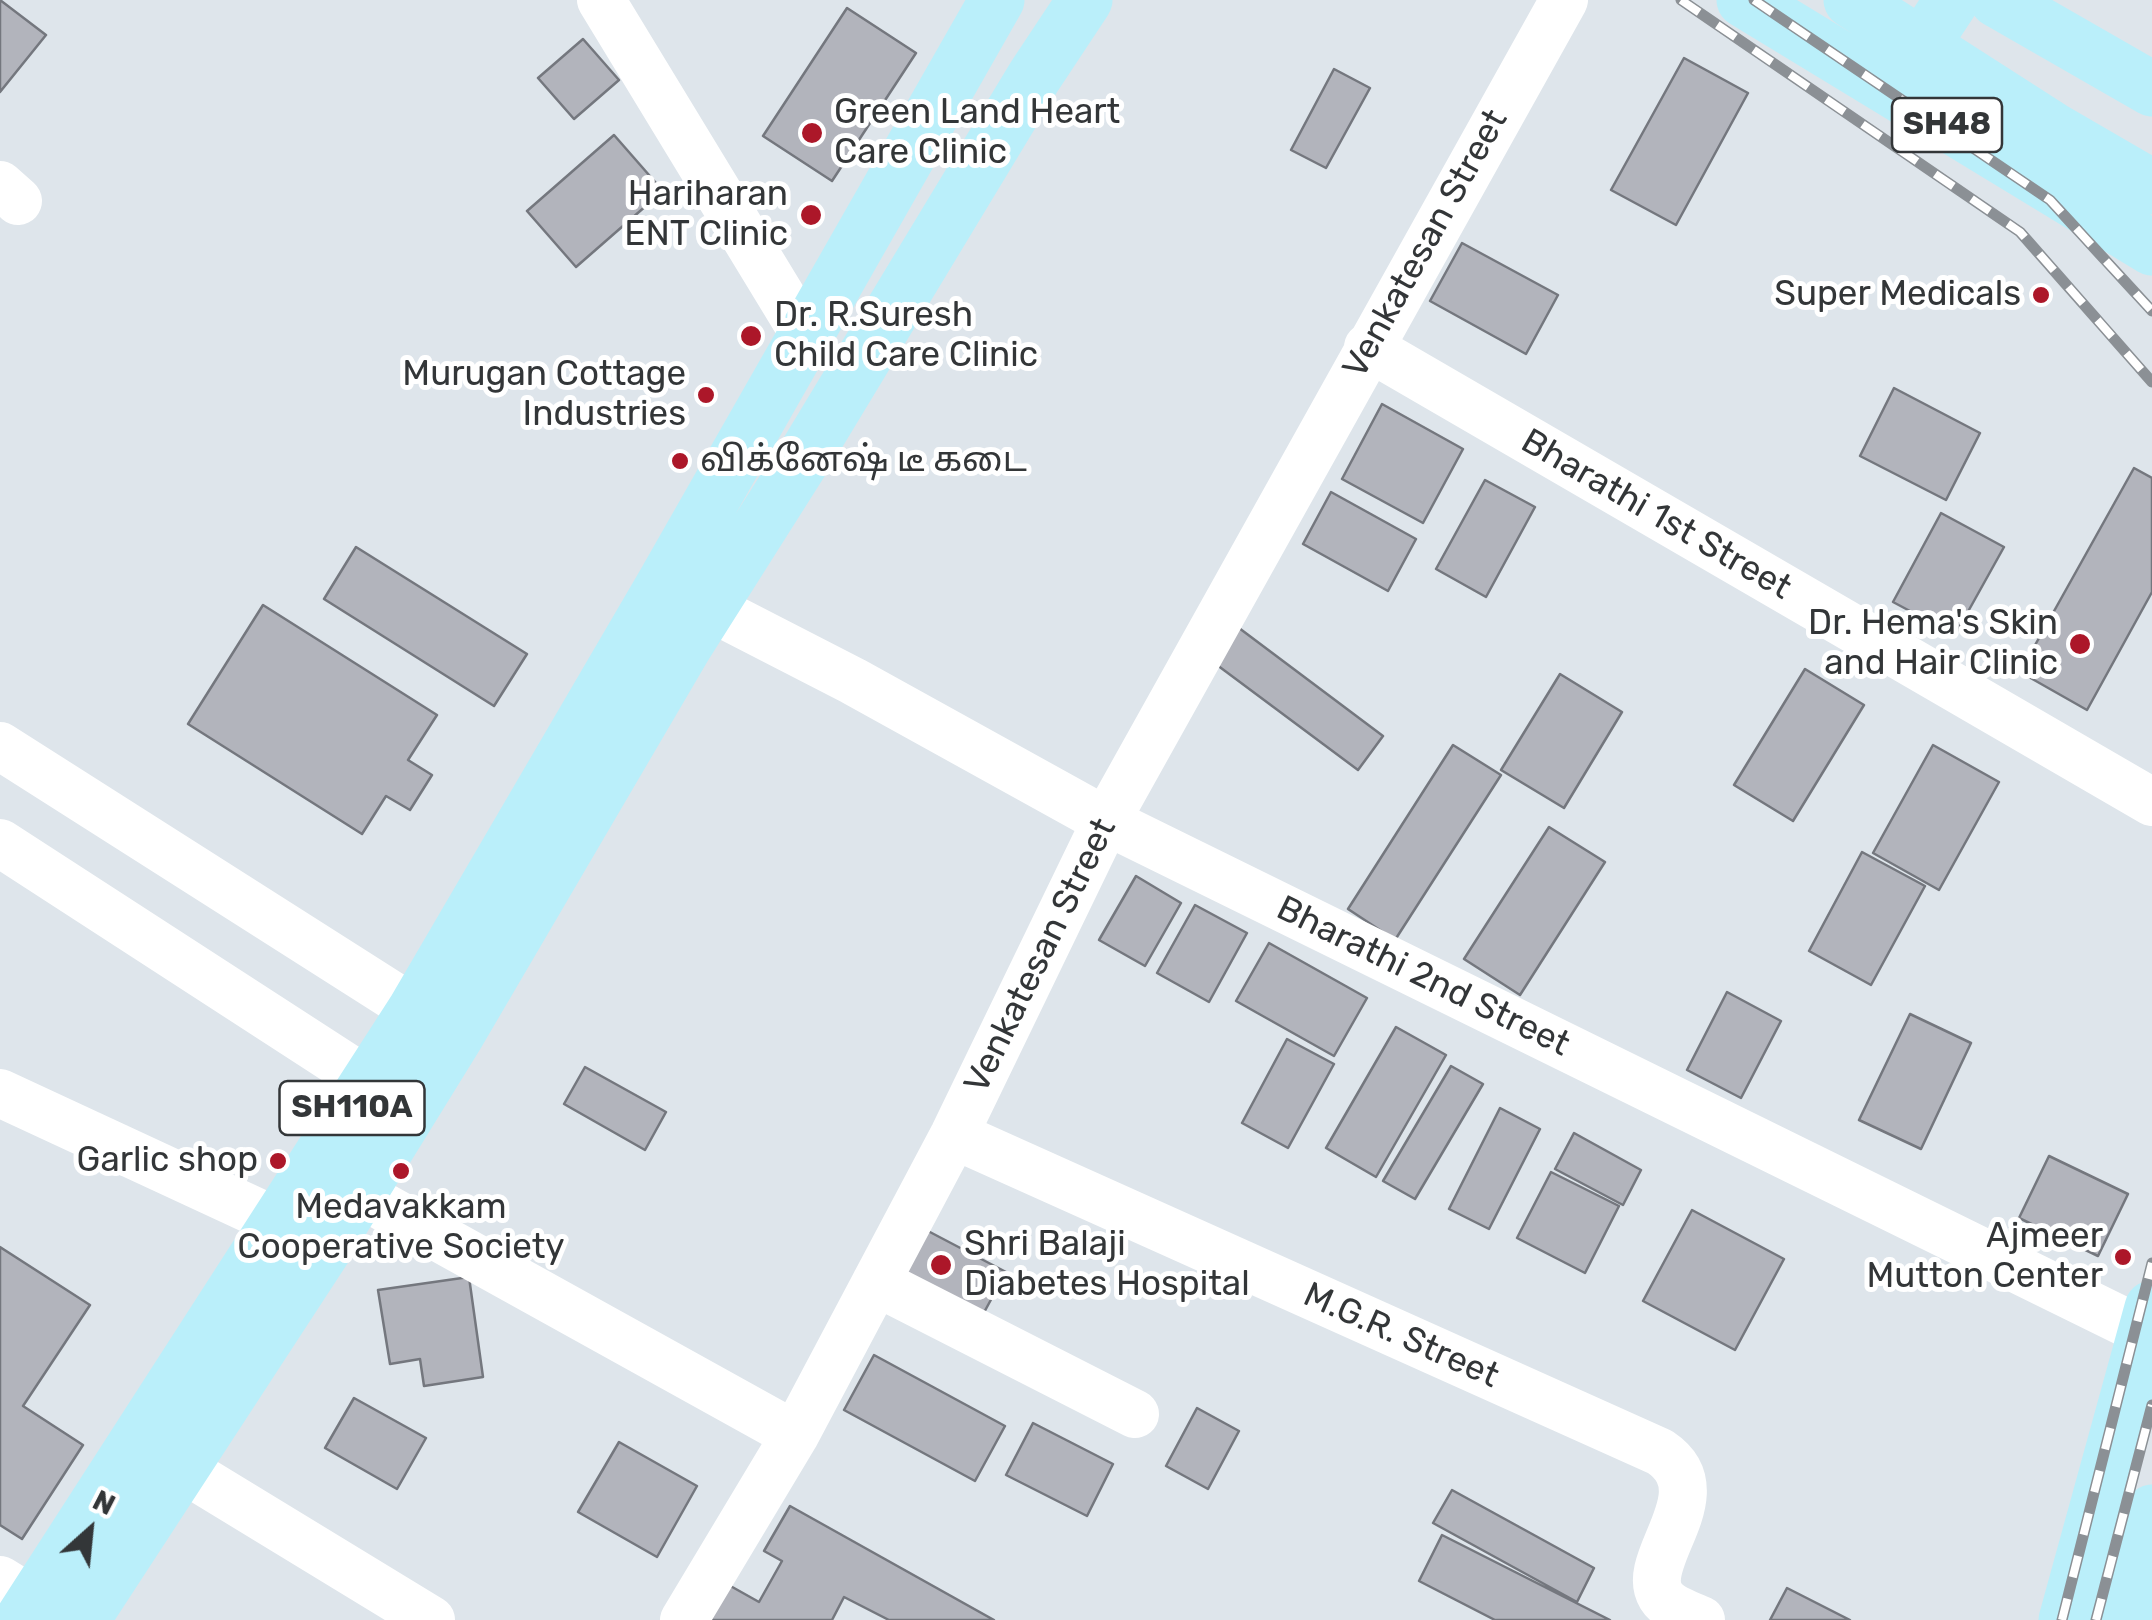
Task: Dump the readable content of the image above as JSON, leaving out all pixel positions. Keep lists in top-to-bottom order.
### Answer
{
  "streets": {
    "main road": ["SH48", "SH110A"],
    "street": [
      "Venkatesan Street",
      "Bharathi 1st Street",
      "Bharathi 2nd Street",
      "M.G.R. Street"
    ]
  },
  "crossings": [
    ["Venkatesan Street", "Bharathi 1st Street"],
    ["Venkatesan Street", "Bharathi 2nd Street"],
    ["Venkatesan Street", "M.G.R. Street"],
    ["Bharathi 2nd Street", "SH110A"]
  ],
  "places": [
    "Green Land Heart Care Clinic",
    "Hariharan ENT Clinic",
    "Super Medicals",
    "Dr. R.Suresh Child Care Clinic",
    "Murugan Cottage Industries",
    "விக்னேஷ் டீ கடை",
    "Dr. Hema's Skin and Hair Clinic",
    "Garlic shop",
    "Medavakkam Cooperative Society",
    "Ajmeer Mutton Center",
    "Shri Balaji Diabetes Hospital"
  ],
  "north": "top right"
}
